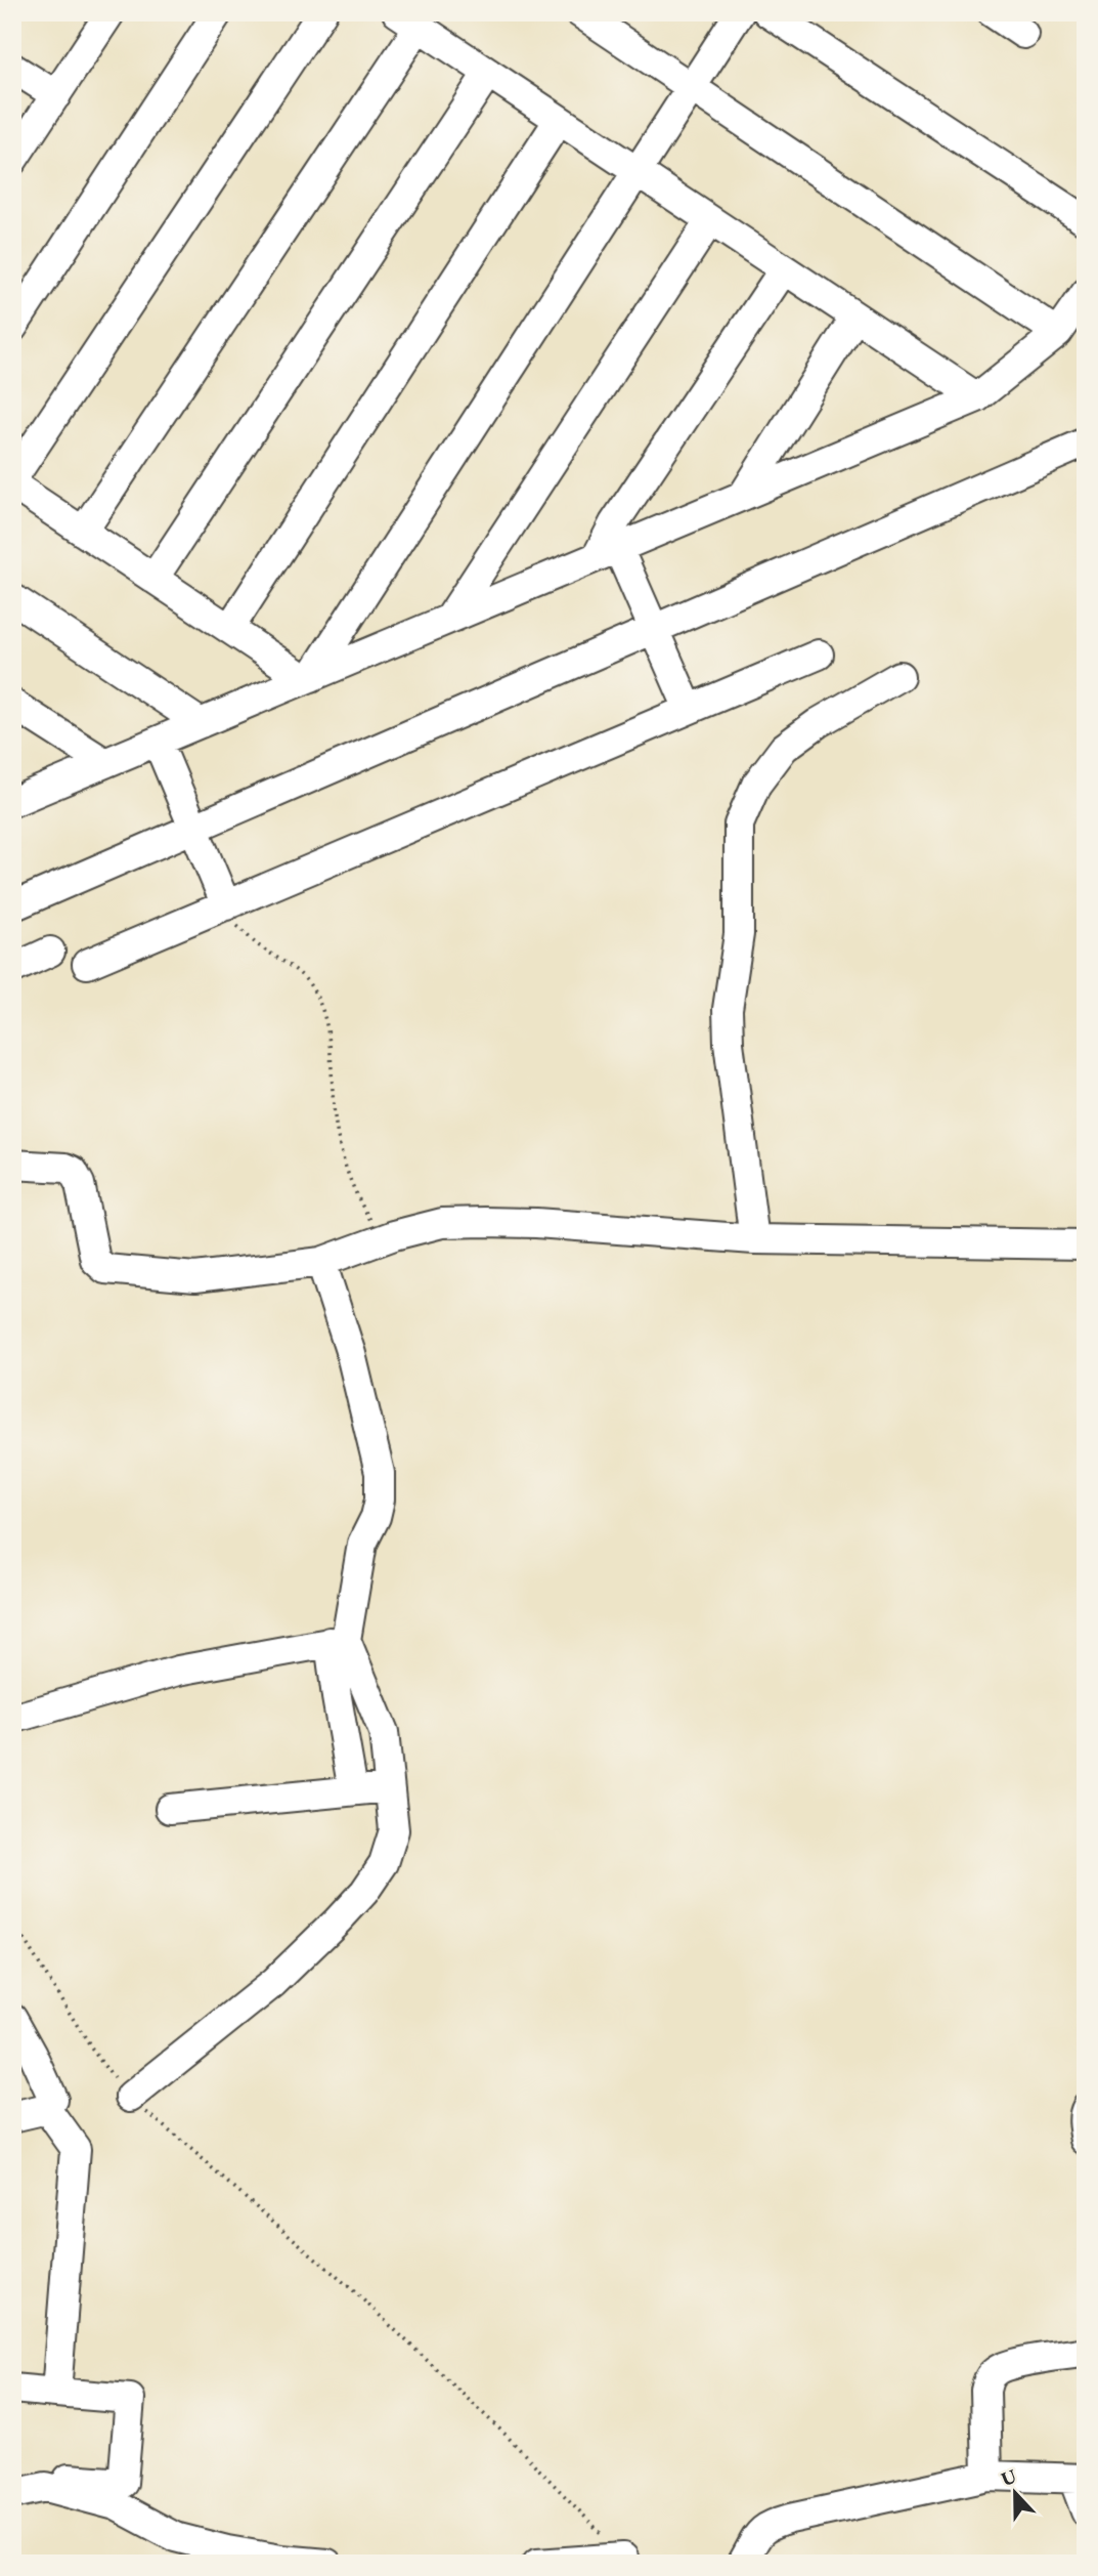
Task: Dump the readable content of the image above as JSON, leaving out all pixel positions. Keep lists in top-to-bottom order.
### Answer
{
  "north": "top"
}
